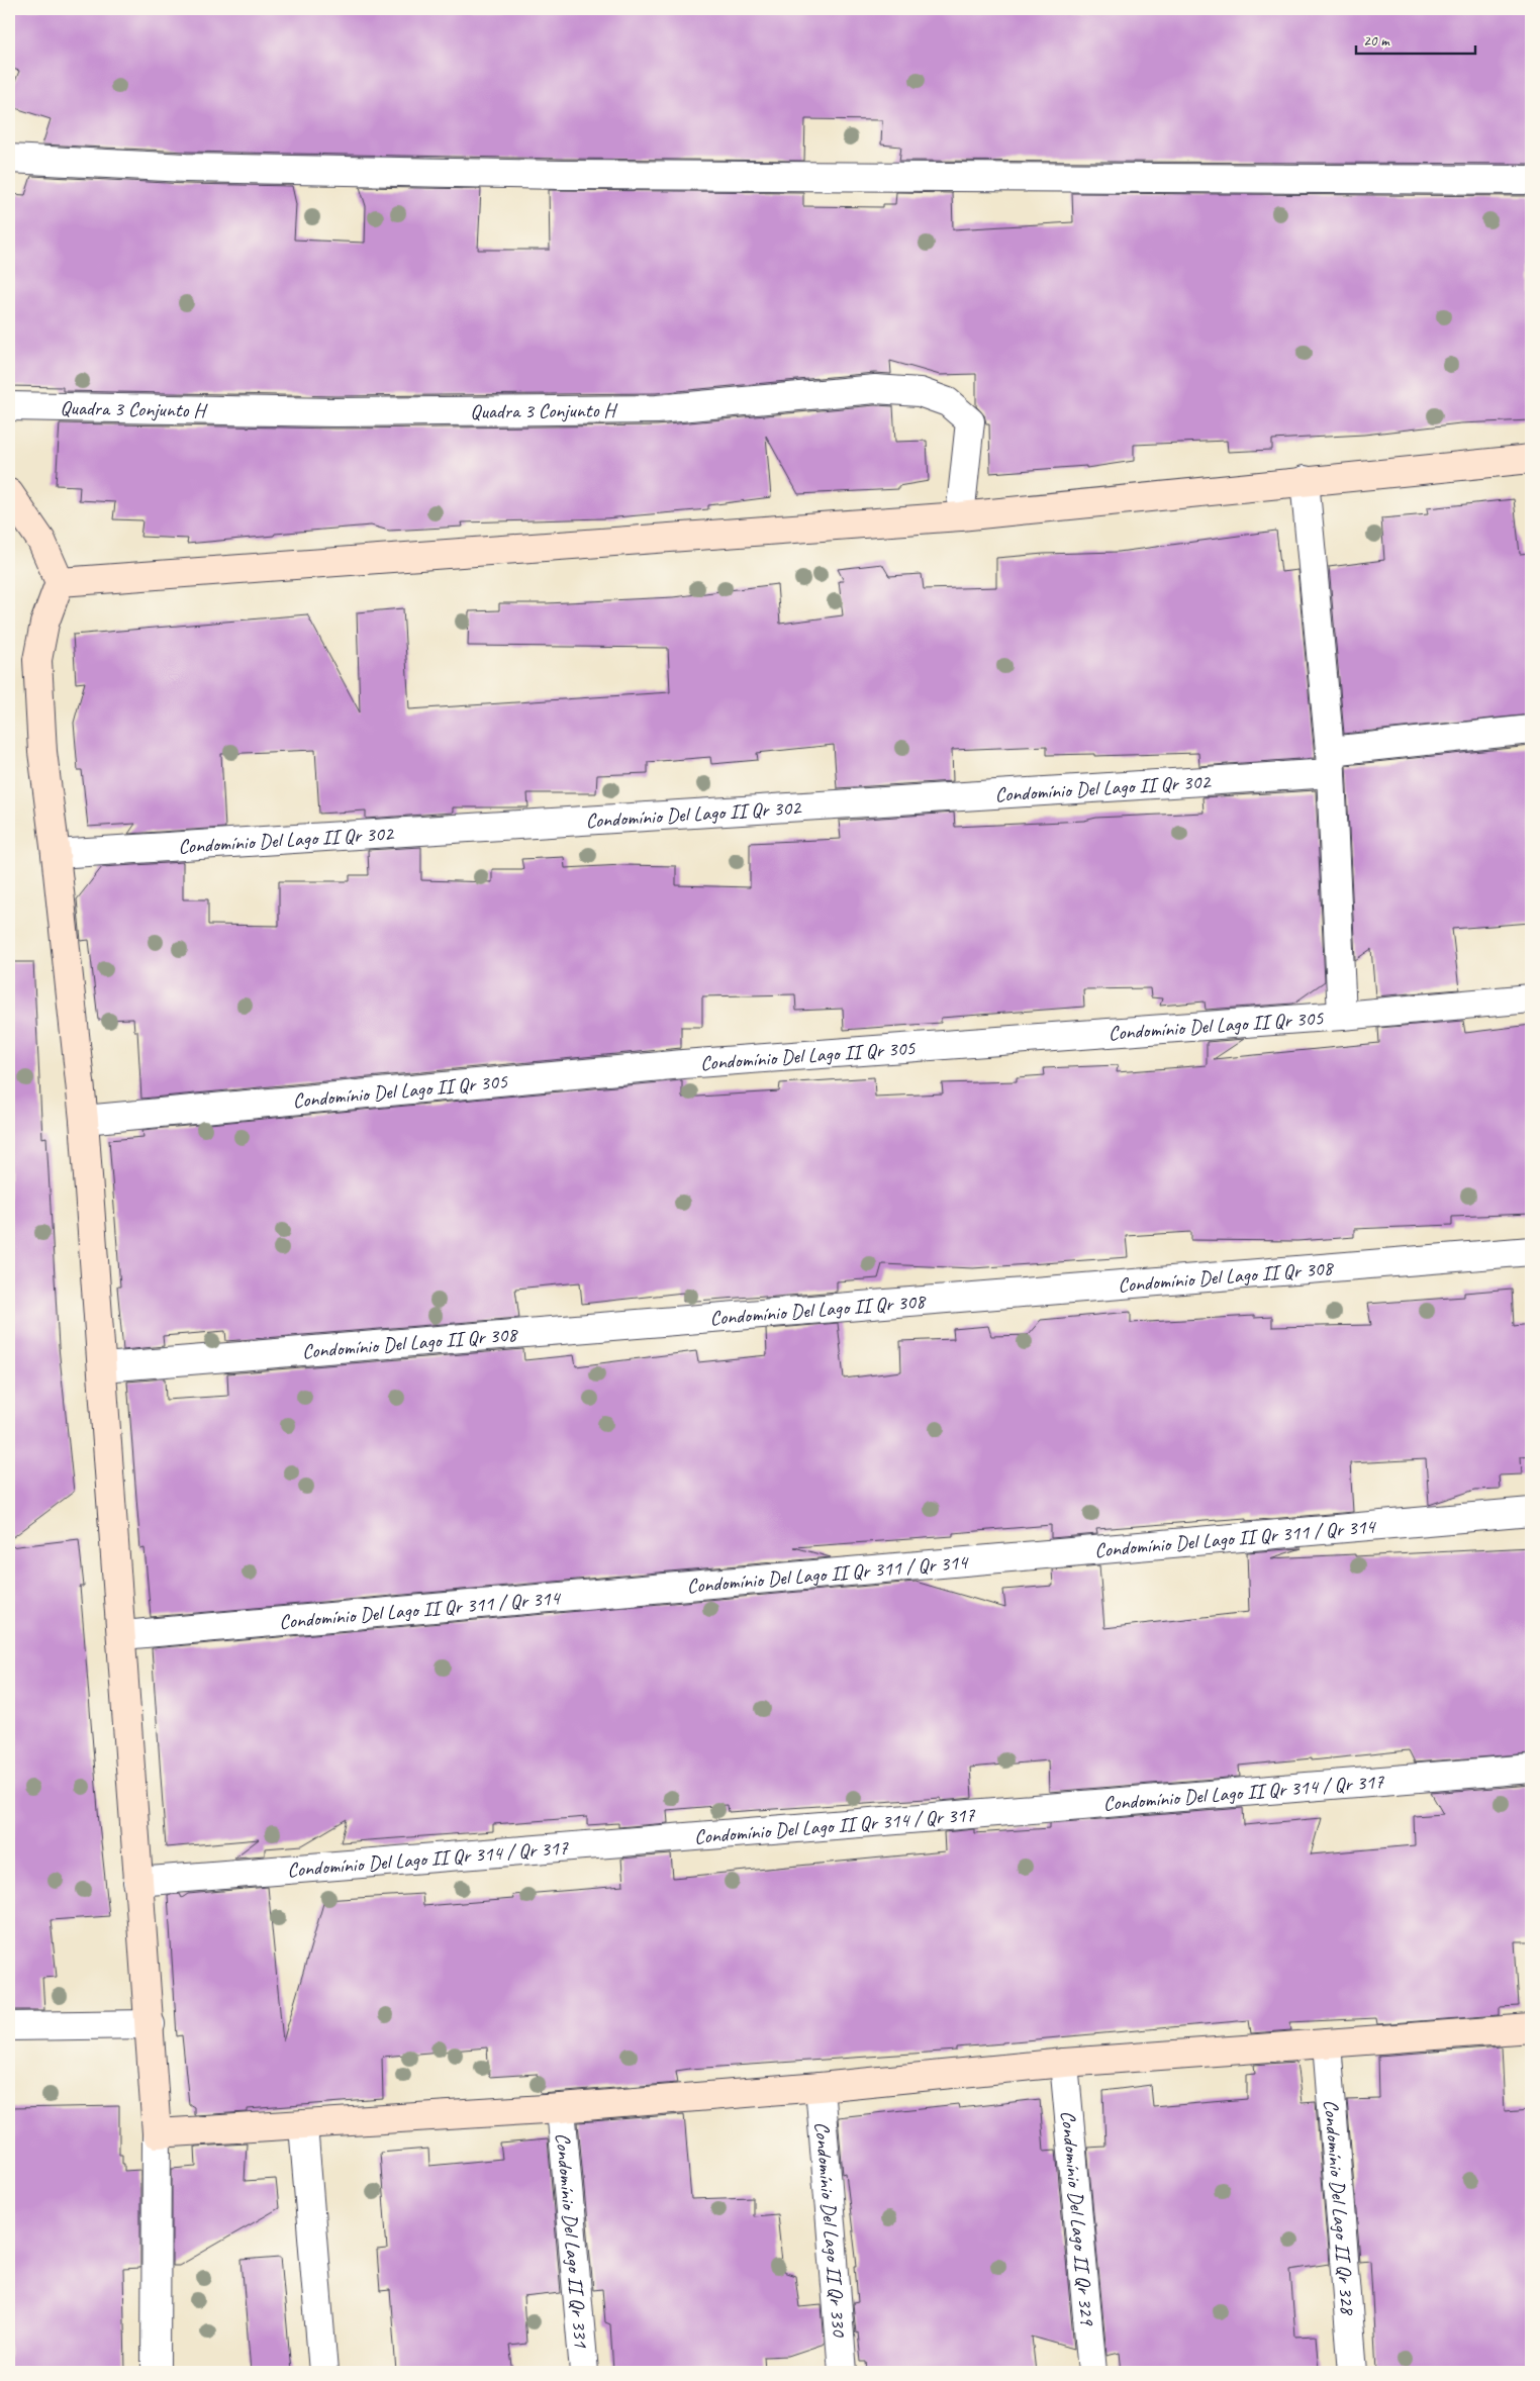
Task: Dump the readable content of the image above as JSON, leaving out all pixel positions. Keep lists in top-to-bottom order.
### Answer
{
  "streets": {
    "street": [
      "Quadra 3 Conjunto H",
      "Condomínio Del Lago II Qr 302",
      "Condomínio Del Lago II Qr 305",
      "Condomínio Del Lago II Qr 308",
      "Condomínio Del Lago II Qr 311 / Qr 314",
      "Condomínio Del Lago II Qr 314 / Qr 317",
      "Condomínio Del Lago II Qr 328",
      "Condomínio Del Lago II Qr 329",
      "Condomínio Del Lago II Qr 330",
      "Condomínio Del Lago II Qr 331"
    ]
  },
  "scale_bar": "20 m"
}
